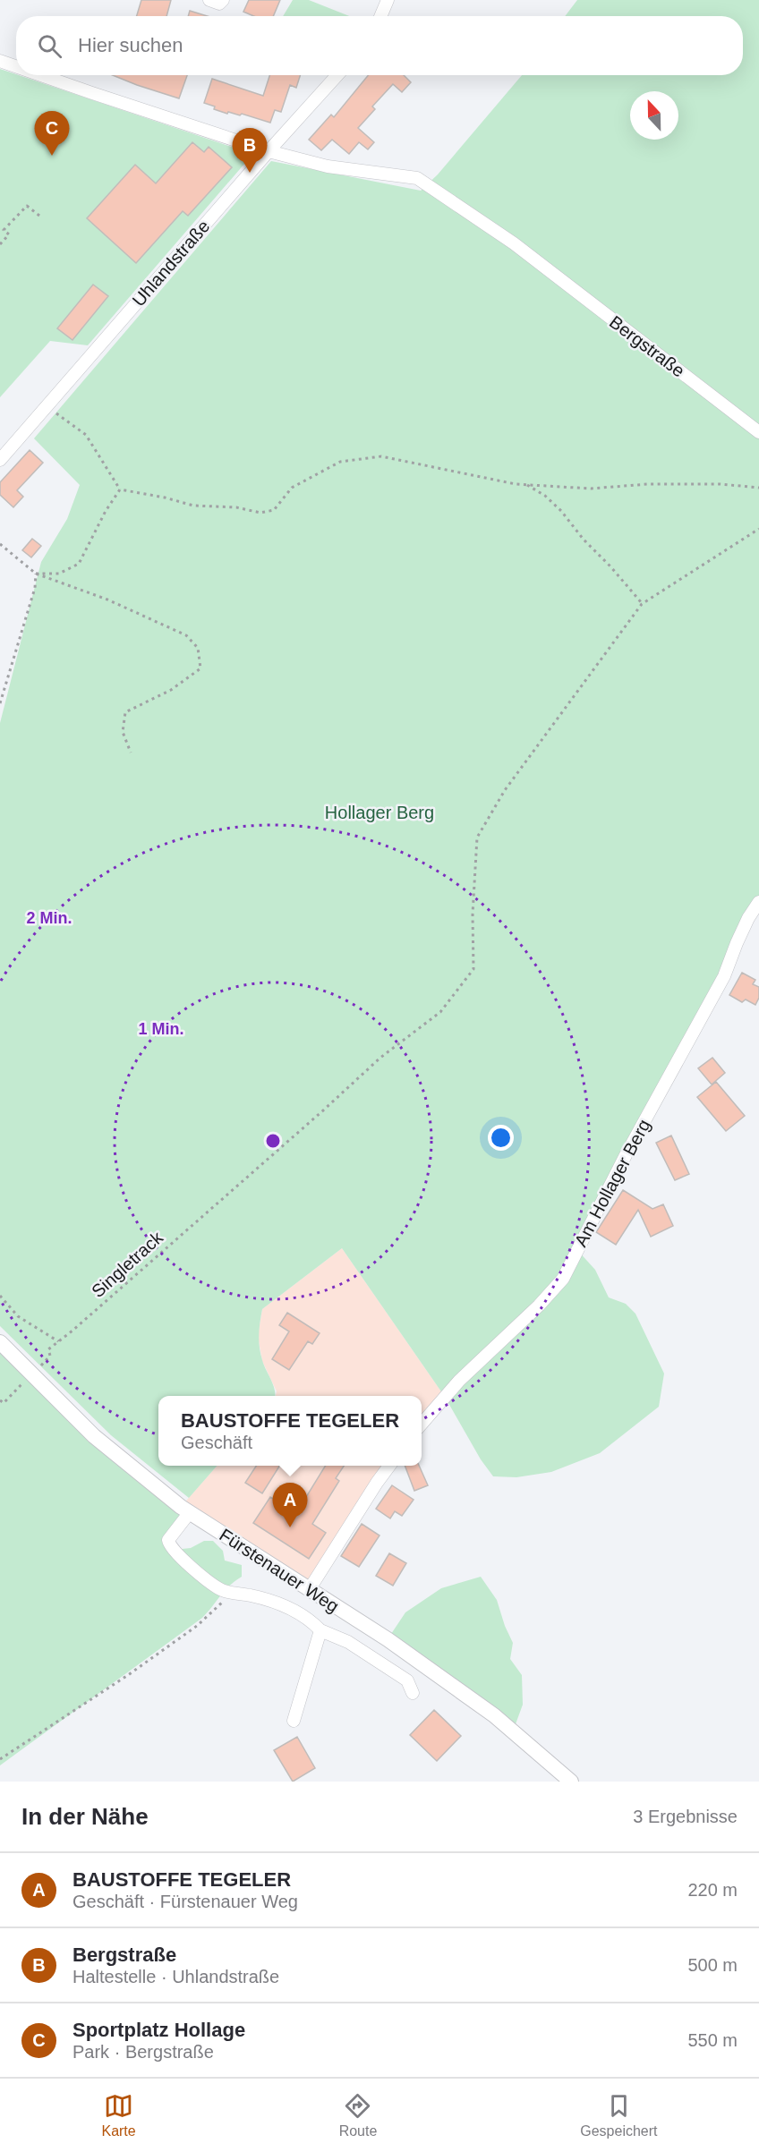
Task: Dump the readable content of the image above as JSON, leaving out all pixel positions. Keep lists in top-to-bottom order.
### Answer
{
  "streets": {
    "street": [
      "Uhlandstraße",
      "Bergstraße",
      "Am Hollager Berg",
      "Fürstenauer Weg"
    ],
    "path": ["Singletrack"]
  },
  "crossings": [
    ["Uhlandstraße", "Bergstraße"]
  ],
  "parks": ["Hollager Berg"],
  "north": "top",
  "page": {
    "search": "Hier suchen",
    "pins": ["C", "B", "A"],
    "popup": ["BAUSTOFFE TEGELER", "Geschäft"],
    "heading": ["In der Nähe", "3 Ergebnisse"],
    "list": [
      {
        "mark": "A",
        "name": "BAUSTOFFE TEGELER",
        "note": "Geschäft · Fürstenauer Weg",
        "value": "220 m"
      },
      {
        "mark": "B",
        "name": "Bergstraße",
        "note": "Haltestelle · Uhlandstraße",
        "value": "500 m"
      },
      {
        "mark": "C",
        "name": "Sportplatz Hollage",
        "note": "Park · Bergstraße",
        "value": "550 m"
      }
    ],
    "nav": ["Karte", "Route", "Gespeichert"]
  },
  "rings": ["2 Min.", "1 Min."]
}
